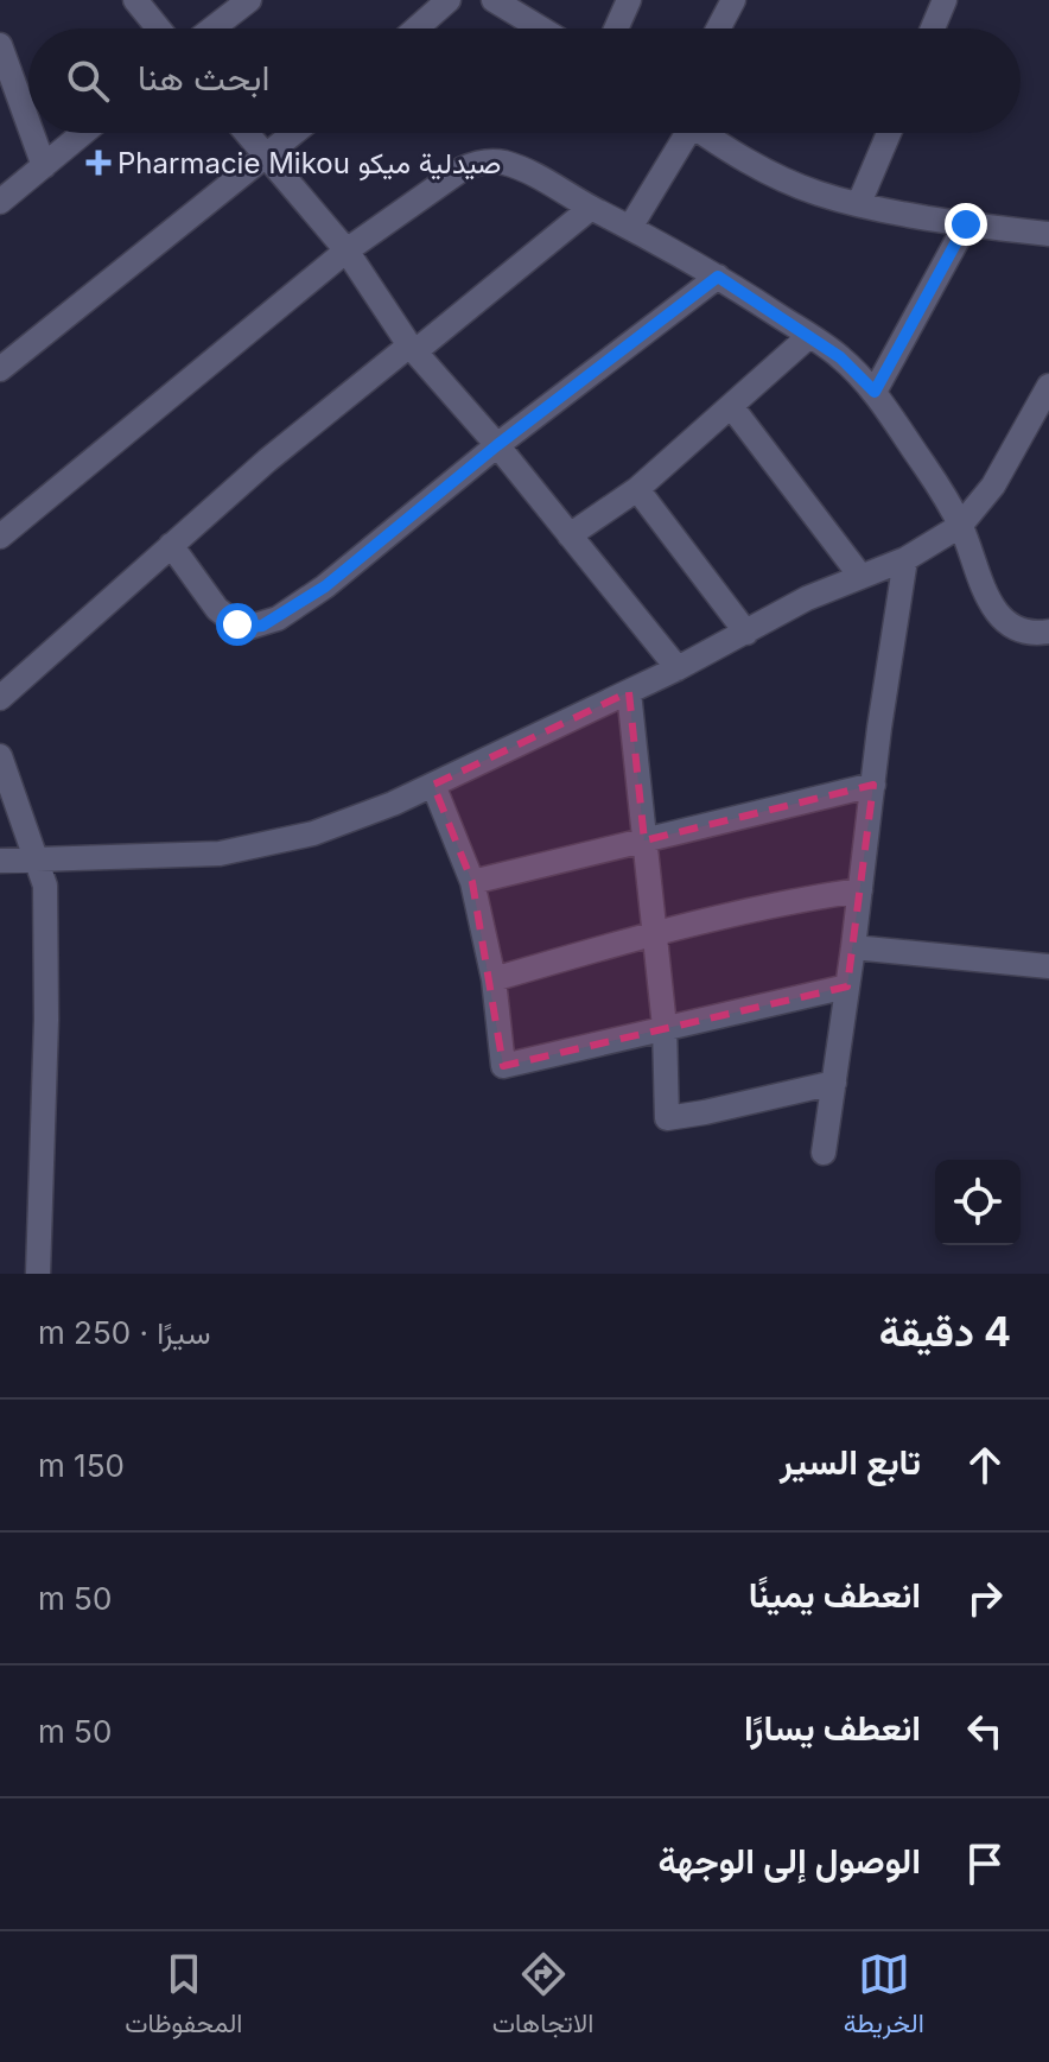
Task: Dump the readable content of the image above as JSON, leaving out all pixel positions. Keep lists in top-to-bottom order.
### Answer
{
  "places": {
    "health": ["Pharmacie Mikou صيدلية ميكو"]
  },
  "page": {
    "search": "ابحث هنا",
    "heading": ["4 دقيقة", "سيرًا · 250 m"],
    "list": [
      ["تابع السير", "150 m"],
      ["انعطف يمينًا", "50 m"],
      ["انعطف يسارًا", "50 m"],
      "الوصول إلى الوجهة"
    ],
    "nav": ["الخريطة", "الاتجاهات", "المحفوظات"]
  }
}
